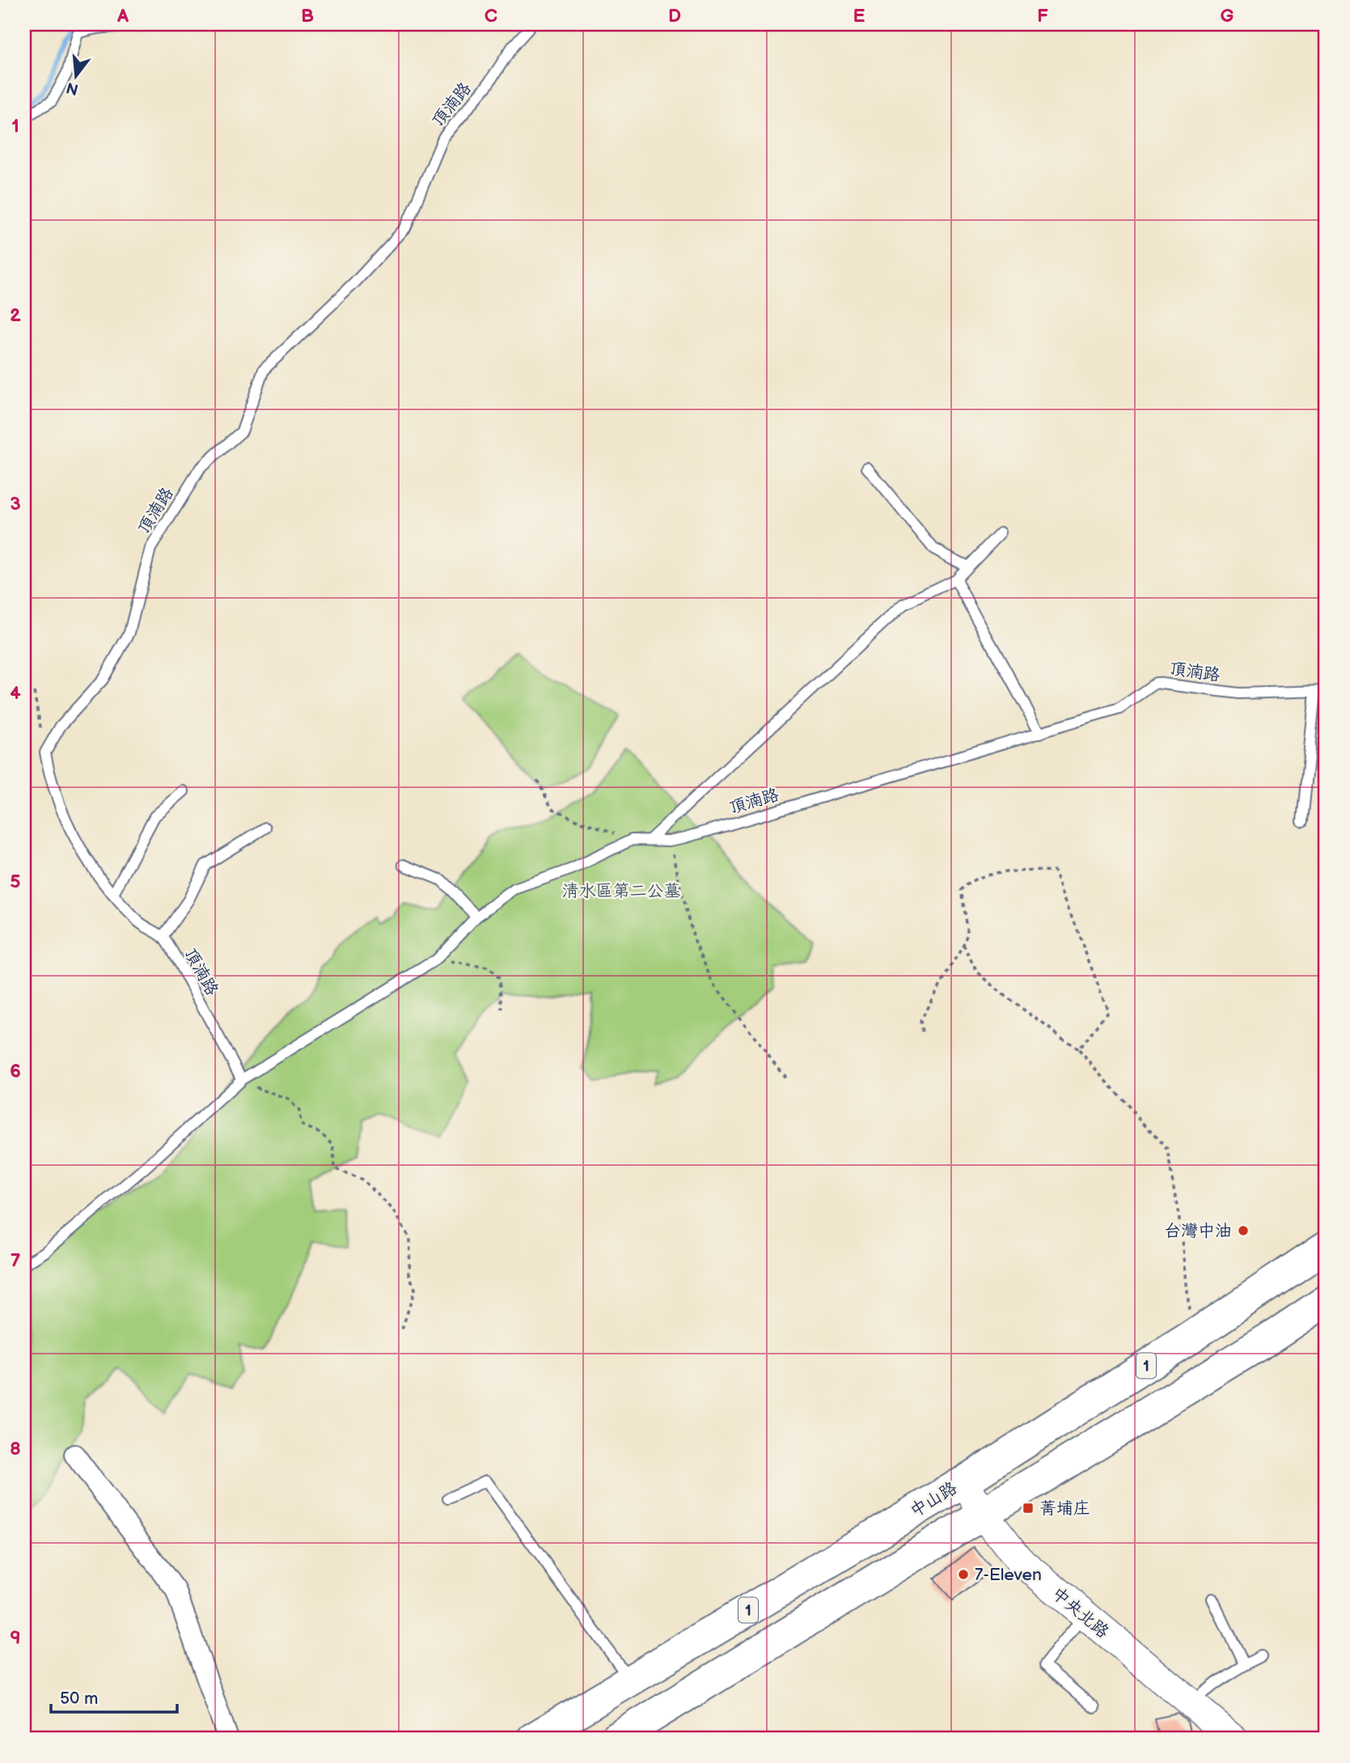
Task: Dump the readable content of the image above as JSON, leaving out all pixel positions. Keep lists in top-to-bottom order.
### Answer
{
  "streets": {
    "main road": ["1", "中山路"],
    "street": ["中央北路"],
    "lane": ["頂湳路"]
  },
  "crossings": [
    ["1", "中央北路"],
    ["中山路", "中央北路"]
  ],
  "parks": ["清水區第二公墓"],
  "places": {
    "other": ["台灣中油", "7-Eleven"],
    "transit": ["菁埔庄"]
  },
  "scale_bar": "50 m",
  "north": "bottom",
  "grid": {
    "columns": [
      "A",
      "B",
      "C",
      "D",
      "E",
      "F",
      "G"
    ],
    "rows": [
      "1",
      "2",
      "3",
      "4",
      "5",
      "6",
      "7",
      "8",
      "9"
    ]
  }
}
